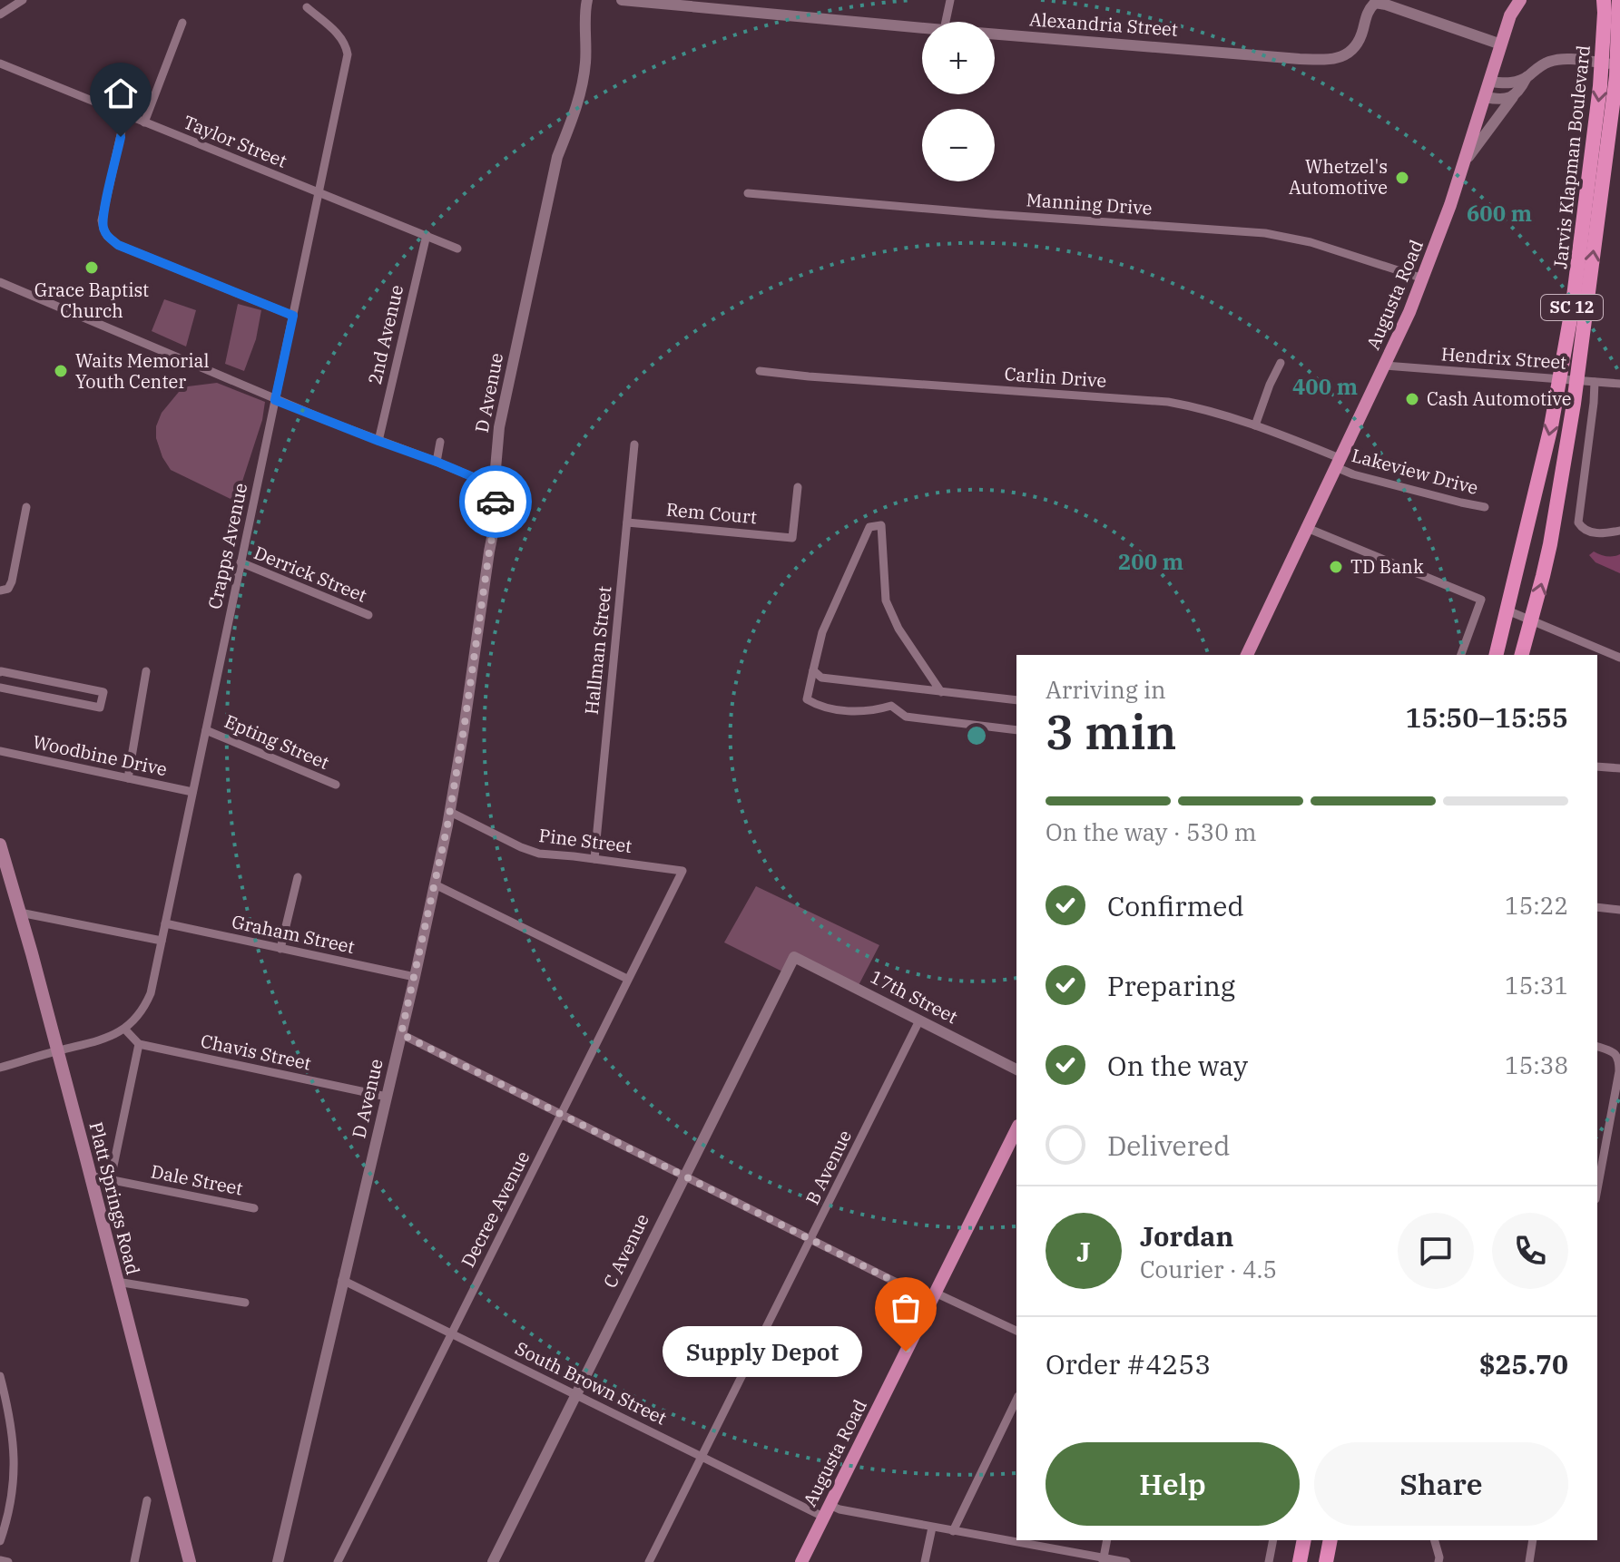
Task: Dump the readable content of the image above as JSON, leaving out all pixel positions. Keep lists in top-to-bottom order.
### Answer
{
  "streets": {
    "highway": ["Jarvis Klapman Boulevard", "SC 12"],
    "main road": ["Augusta Road", "Platt Springs Road"],
    "street": [
      "Alexandria Street",
      "Taylor Street",
      "Manning Drive",
      "2nd Avenue",
      "Hendrix Street",
      "Carlin Drive",
      "D Avenue",
      "Lakeview Drive",
      "Rem Court",
      "Crapps Avenue",
      "Derrick Street",
      "Hallman Street",
      "Epting Street",
      "Woodbine Drive",
      "Pine Street",
      "Graham Street",
      "17th Street",
      "Chavis Street",
      "B Avenue",
      "Dale Street",
      "Decree Avenue",
      "C Avenue",
      "South Brown Street"
    ]
  },
  "crossings": [
    ["Alexandria Street", "Augusta Road"],
    ["Taylor Street", "2nd Avenue"],
    ["Taylor Street", "Crapps Avenue"],
    ["Jarvis Klapman Boulevard", "Hendrix Street"],
    ["Manning Drive", "Augusta Road"],
    ["Augusta Road", "Hendrix Street"],
    ["Augusta Road", "Carlin Drive"],
    ["Augusta Road", "Lakeview Drive"],
    ["Augusta Road", "South Brown Street"],
    ["Carlin Drive", "Lakeview Drive"],
    ["D Avenue", "Pine Street"],
    ["D Avenue", "Graham Street"],
    ["D Avenue", "Chavis Street"],
    ["D Avenue", "South Brown Street"],
    ["Rem Court", "Hallman Street"],
    ["Crapps Avenue", "Derrick Street"],
    ["Crapps Avenue", "Epting Street"],
    ["Crapps Avenue", "Woodbine Drive"],
    ["Crapps Avenue", "Graham Street"],
    ["Crapps Avenue", "Platt Springs Road"],
    ["Hallman Street", "Pine Street"],
    ["Pine Street", "Decree Avenue"],
    ["17th Street", "B Avenue"],
    ["17th Street", "C Avenue"],
    ["B Avenue", "South Brown Street"],
    ["Dale Street", "Platt Springs Road"],
    ["Decree Avenue", "South Brown Street"],
    ["C Avenue", "South Brown Street"]
  ],
  "places": [
    "Whetzel's Automotive",
    "Grace Baptist Church",
    "Waits Memorial Youth Center",
    "Cash Automotive",
    "TD Bank",
    "Supply Depot"
  ],
  "page": {
    "map_buttons": ["+", "−"],
    "heading": ["3 min", "Arriving in", "15:50–15:55"],
    "panel": [
      "Jordan",
      "Courier · 4.5",
      "Order #4253",
      "$25.70"
    ],
    "bar": "On the way · 530 m",
    "list": [
      ["Confirmed", "15:22"],
      ["Preparing", "15:31"],
      ["On the way", "15:38"],
      "Delivered"
    ],
    "round": "J",
    "bubble": "Supply Depot",
    "buttons": ["Help", "Share"]
  },
  "rings": ["600 m", "400 m", "200 m"]
}
